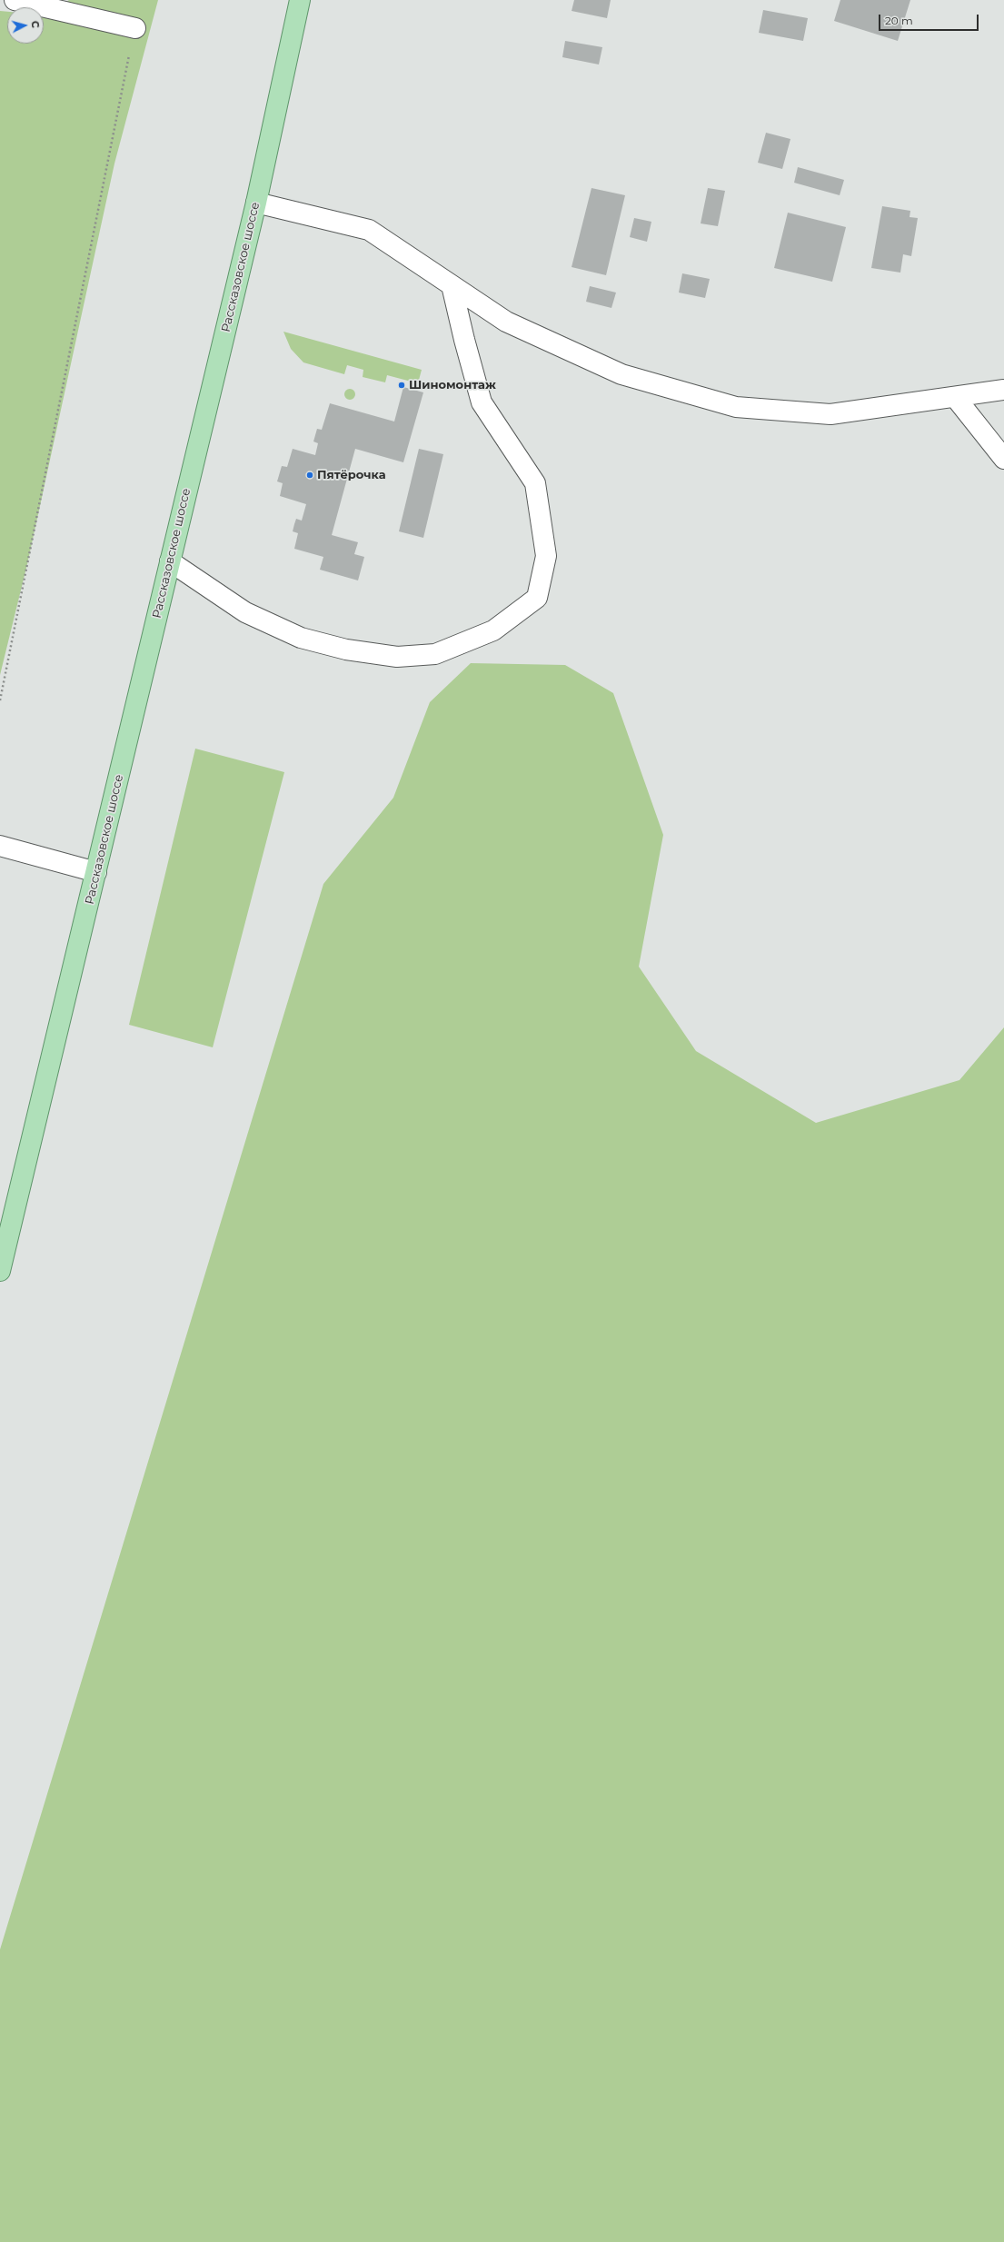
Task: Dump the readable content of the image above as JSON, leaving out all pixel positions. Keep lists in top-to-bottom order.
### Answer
{
  "streets": {
    "main road": ["Рассказовское шоссе"]
  },
  "places": ["Шиномонтаж", "Пятёрочка"],
  "scale_bar": "20 m",
  "north": "right"
}
